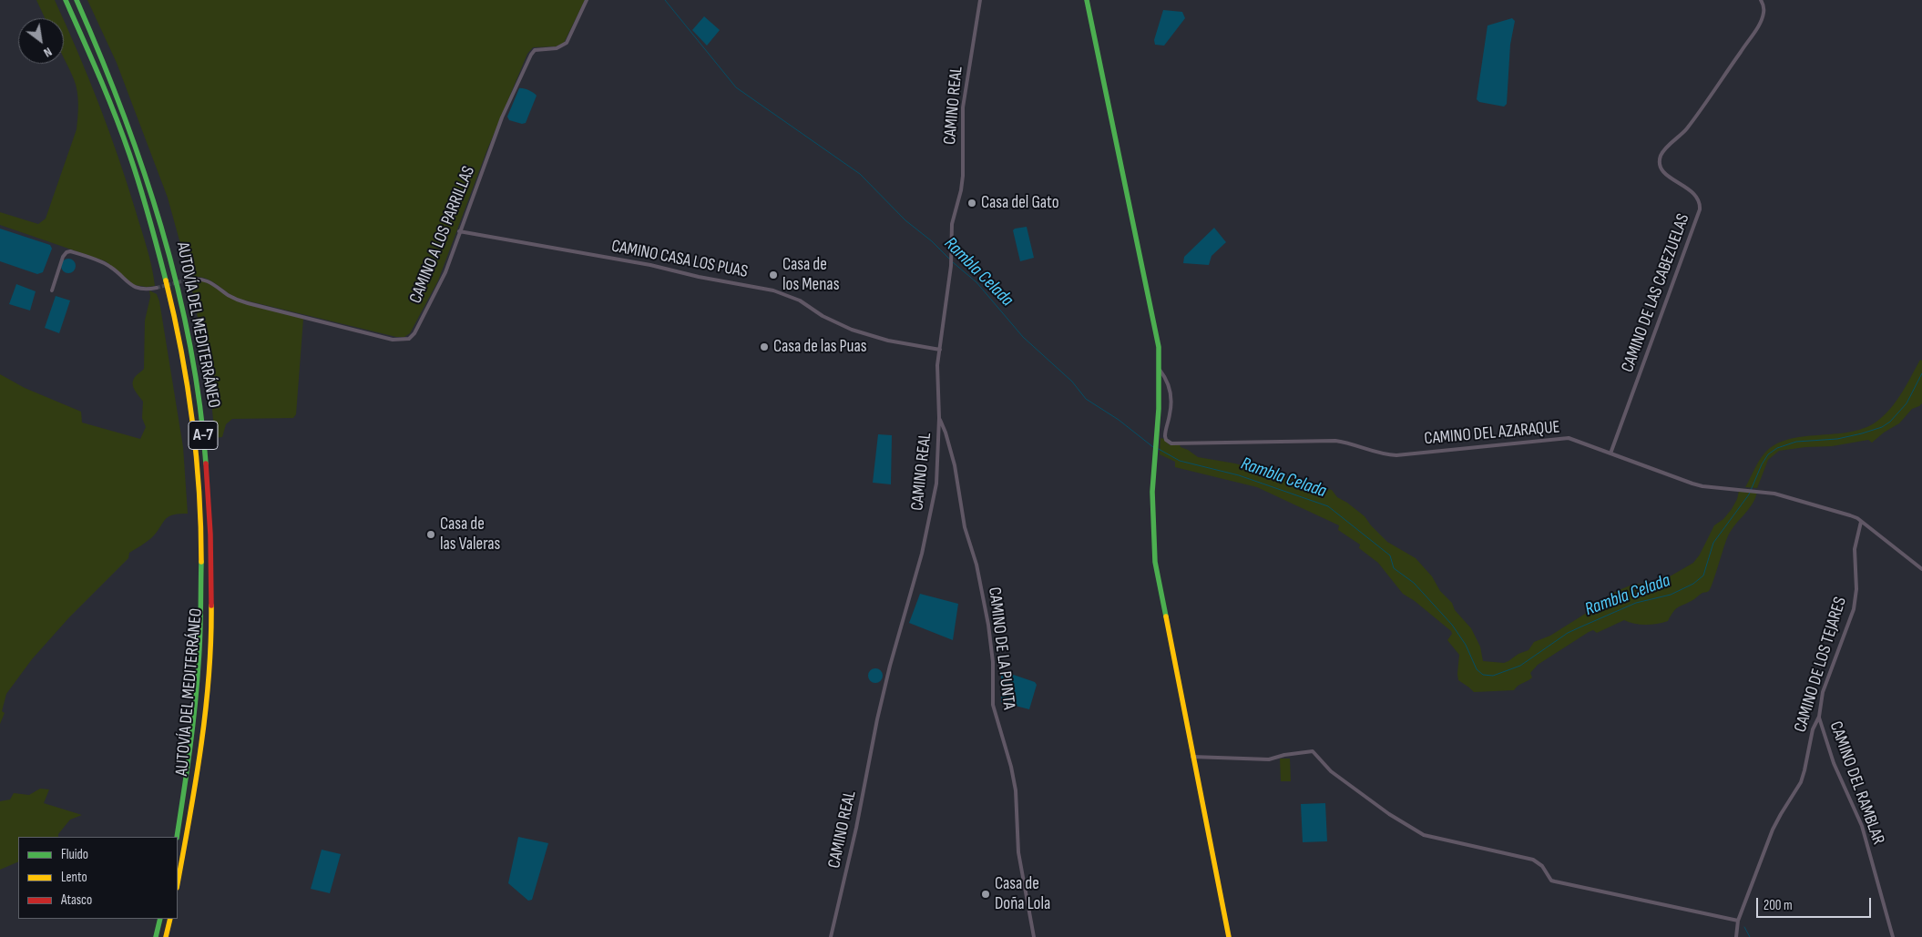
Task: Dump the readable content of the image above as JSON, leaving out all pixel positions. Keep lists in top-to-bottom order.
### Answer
{
  "streets": {
    "main road": ["AUTOVÍA DEL MEDITERRÁNEO", "A-7"],
    "street": [
      "CAMINO REAL",
      "CAMINO A LOS PARRILLAS",
      "CAMINO CASA LOS PUAS",
      "CAMINO DE LAS CABEZUELAS",
      "CAMINO DEL AZARAQUE",
      "CAMINO DE LA PUNTA",
      "CAMINO DE LOS TEJARES",
      "CAMINO DEL RAMBLAR"
    ]
  },
  "crossings": [
    ["CAMINO REAL", "CAMINO CASA LOS PUAS"],
    ["CAMINO REAL", "CAMINO DE LA PUNTA"],
    ["CAMINO A LOS PARRILLAS", "CAMINO CASA LOS PUAS"],
    ["CAMINO DE LAS CABEZUELAS", "CAMINO DEL AZARAQUE"],
    ["CAMINO DEL AZARAQUE", "CAMINO DE LOS TEJARES"],
    ["CAMINO DE LOS TEJARES", "CAMINO DEL RAMBLAR"]
  ],
  "water": ["Rambla Celada"],
  "places": [
    "Casa del Gato",
    "Casa de los Menas",
    "Casa de las Puas",
    "Casa de las Valeras",
    "Casa de Doña Lola"
  ],
  "legend": ["Fluido", "Lento", "Atasco"],
  "scale_bar": "200 m",
  "north": "bottom right"
}
